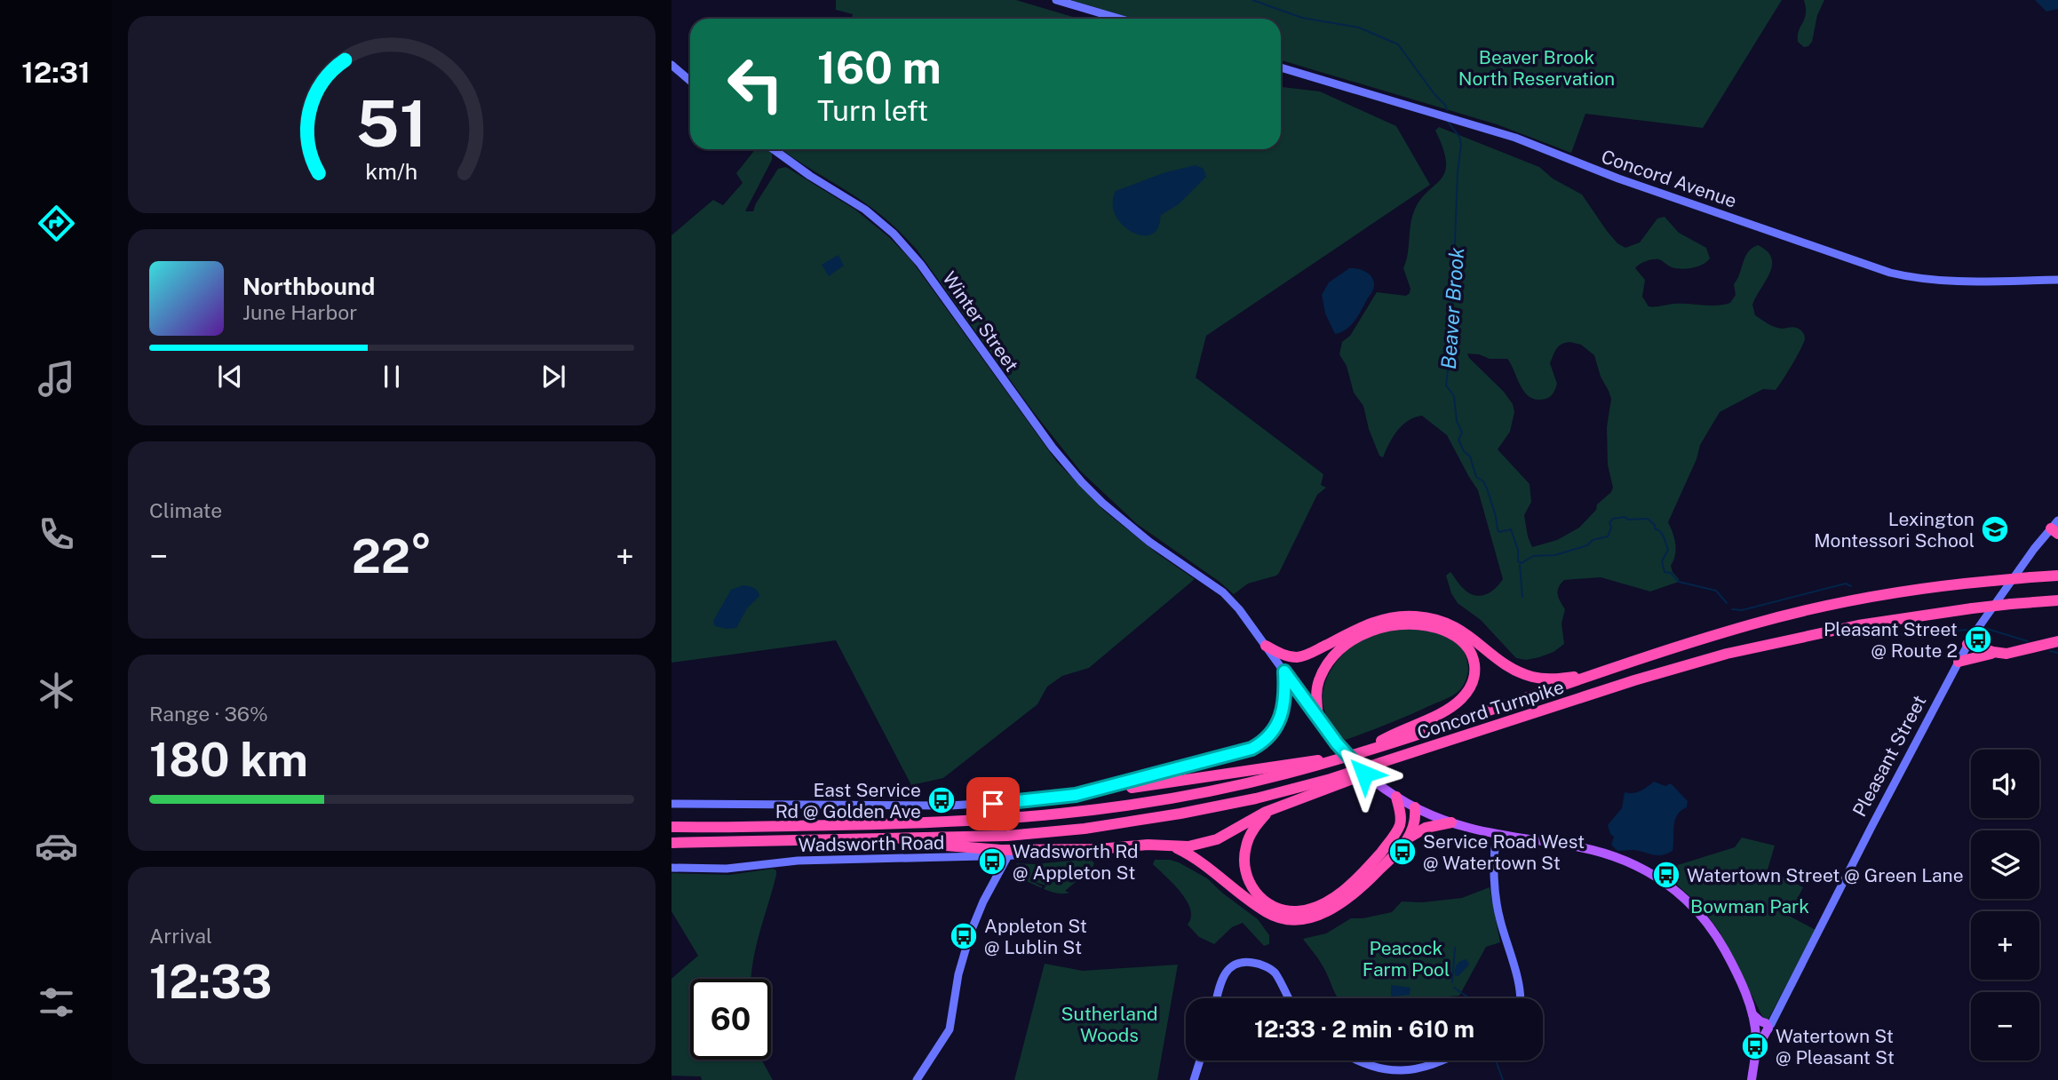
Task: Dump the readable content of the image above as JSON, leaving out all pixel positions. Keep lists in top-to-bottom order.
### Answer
{
  "streets": {
    "highway": ["Concord Turnpike"],
    "main road": [
      "Concord Avenue",
      "Winter Street",
      "Pleasant Street",
      "Wadsworth Road"
    ]
  },
  "water": ["Beaver Brook"],
  "parks": [
    "Beaver Brook North Reservation",
    "Bowman Park",
    "Peacock Farm Pool",
    "Sutherland Woods"
  ],
  "places": {
    "school or university": ["Lexington Montessori School"],
    "bus stop": [
      "Pleasant Street @ Route 2",
      "East Service Rd @ Golden Ave",
      "Service Road West @ Watertown St",
      "Wadsworth Rd @ Appleton St",
      "Watertown Street @ Green Lane",
      "Appleton St @ Lublin St",
      "Watertown St @ Pleasant St"
    ]
  },
  "page": {
    "tabs": "12:31",
    "turn": ["160 m", "Turn left"],
    "song": ["Northbound", "June Harbor"],
    "tile": [
      "Climate",
      ["Range · 36%", "180 km"],
      ["Arrival", "12:33"]
    ],
    "heat": ["−", "22°", "+"],
    "map_buttons": ["+", "−"],
    "limit": "60",
    "trip": "12:33 · 2 min · 610 m",
    "gauge": ["51", "km/h"]
  }
}
